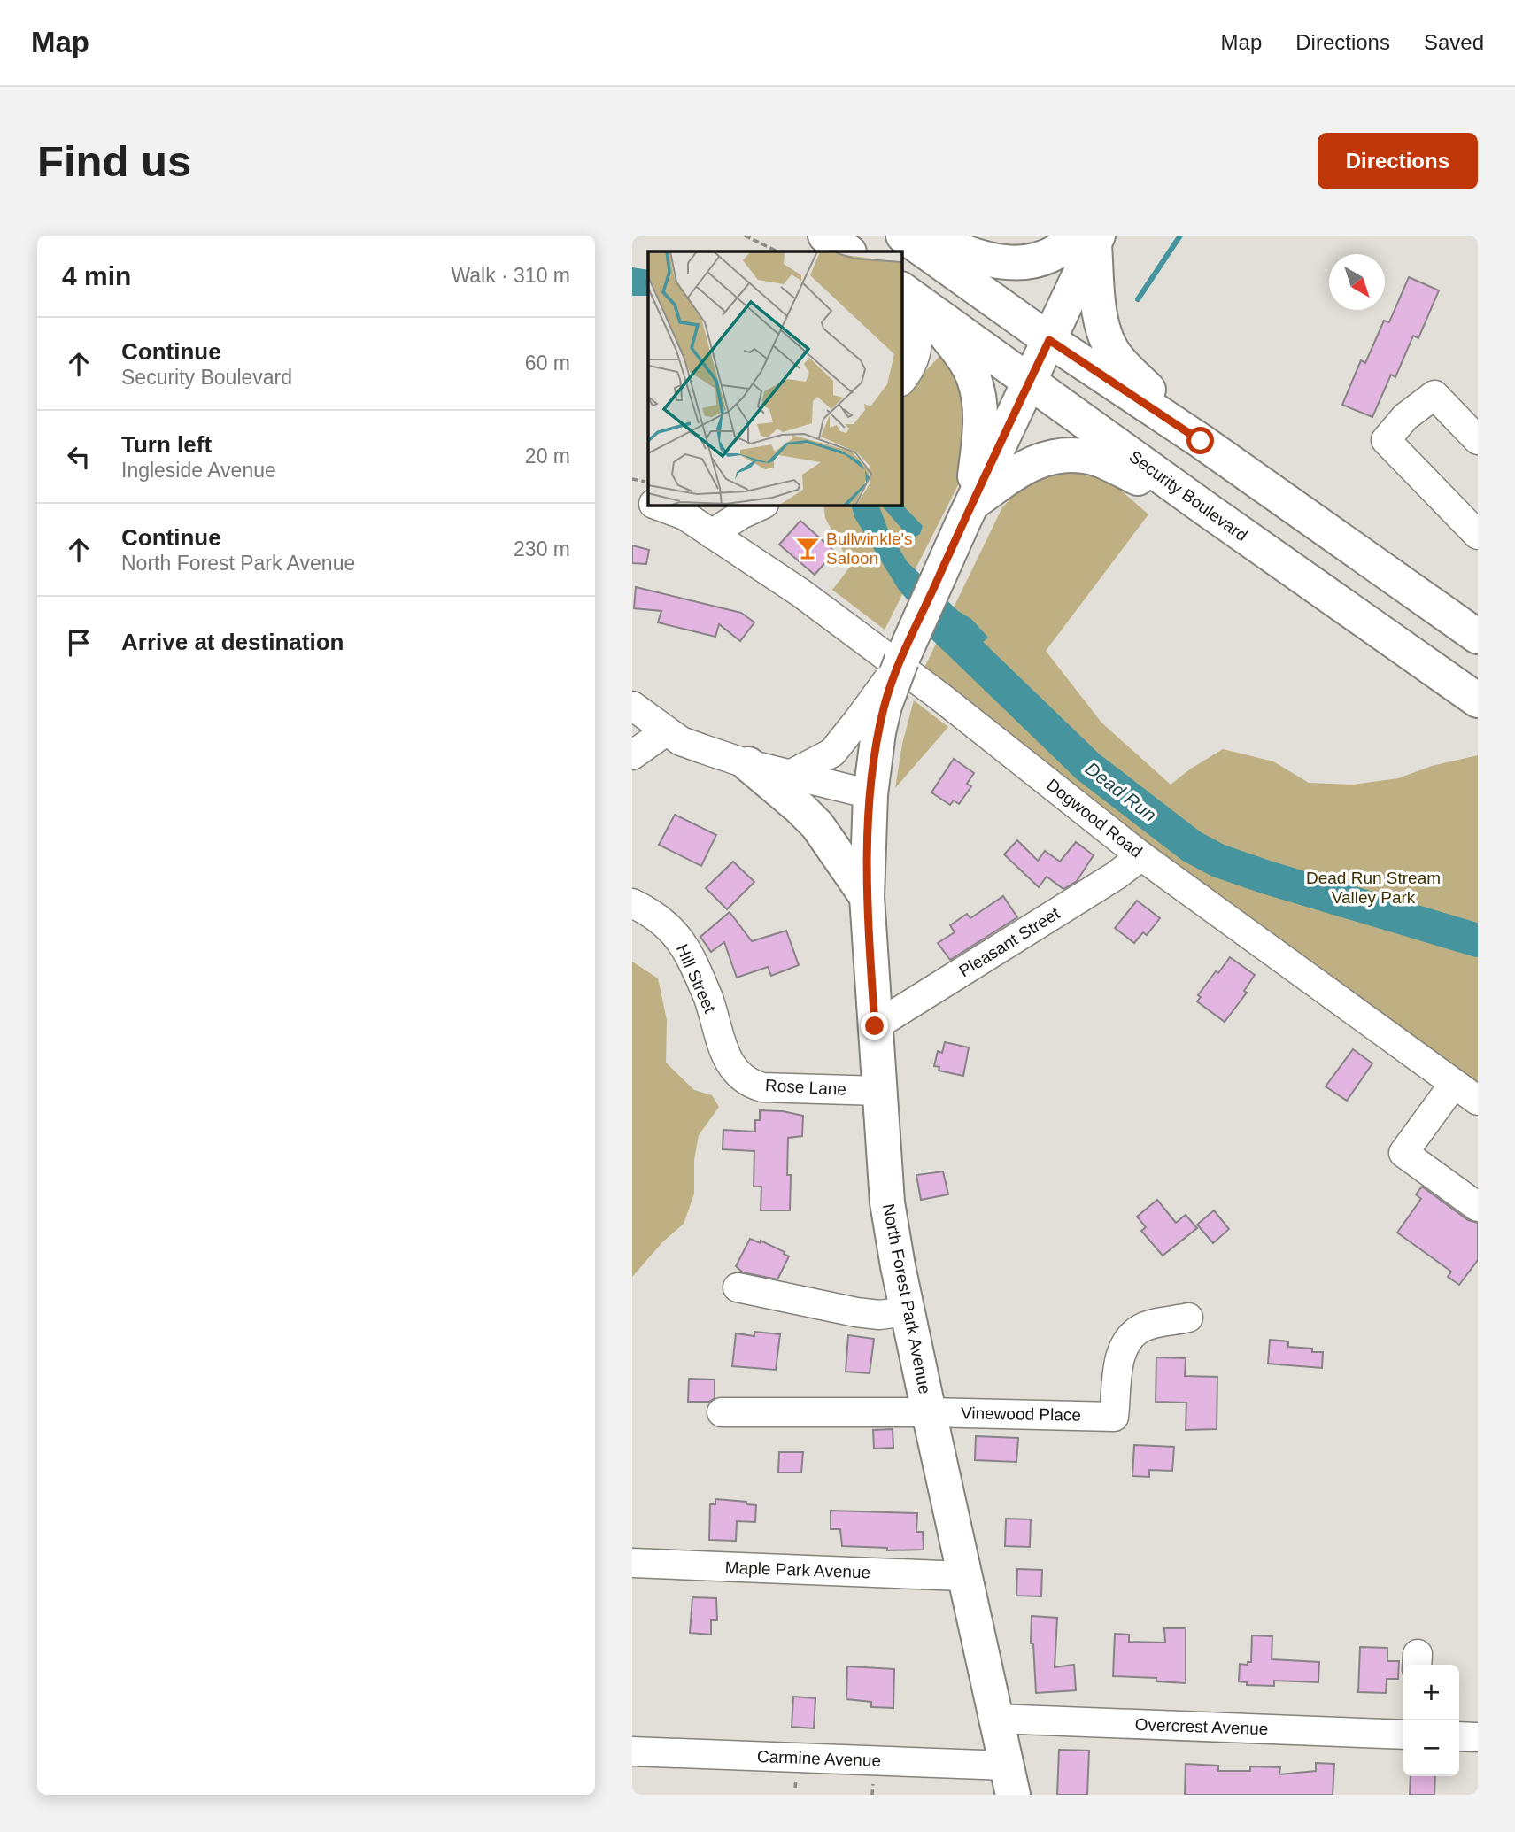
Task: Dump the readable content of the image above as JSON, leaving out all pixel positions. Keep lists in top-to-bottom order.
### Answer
{
  "streets": {
    "main road": ["Security Boulevard", "North Forest Park Avenue"],
    "street": [
      "Dogwood Road",
      "Pleasant Street",
      "Hill Street",
      "Rose Lane",
      "Vinewood Place",
      "Maple Park Avenue",
      "Overcrest Avenue",
      "Carmine Avenue"
    ]
  },
  "crossings": [
    ["Security Boulevard", "North Forest Park Avenue"],
    ["Dogwood Road", "Pleasant Street"],
    ["Pleasant Street", "North Forest Park Avenue"],
    ["Hill Street", "Rose Lane"],
    ["Rose Lane", "North Forest Park Avenue"],
    ["North Forest Park Avenue", "Vinewood Place"],
    ["North Forest Park Avenue", "Maple Park Avenue"],
    ["North Forest Park Avenue", "Overcrest Avenue"],
    ["North Forest Park Avenue", "Carmine Avenue"]
  ],
  "water": ["Dead Run"],
  "parks": ["Dead Run Stream Valley Park"],
  "places": {
    "bar": ["Bullwinkle's Saloon"]
  },
  "north": "bottom right",
  "page": {
    "header": "Map",
    "nav": ["Map", "Directions", "Saved"],
    "buttons": "Directions",
    "title": "Find us",
    "heading": ["4 min", "Walk · 310 m"],
    "list": [
      ["Continue", "Security Boulevard", "60 m"],
      ["Turn left", "Ingleside Avenue", "20 m"],
      ["Continue", "North Forest Park Avenue", "230 m"],
      "Arrive at destination"
    ],
    "map_buttons": ["+", "−"]
  }
}
